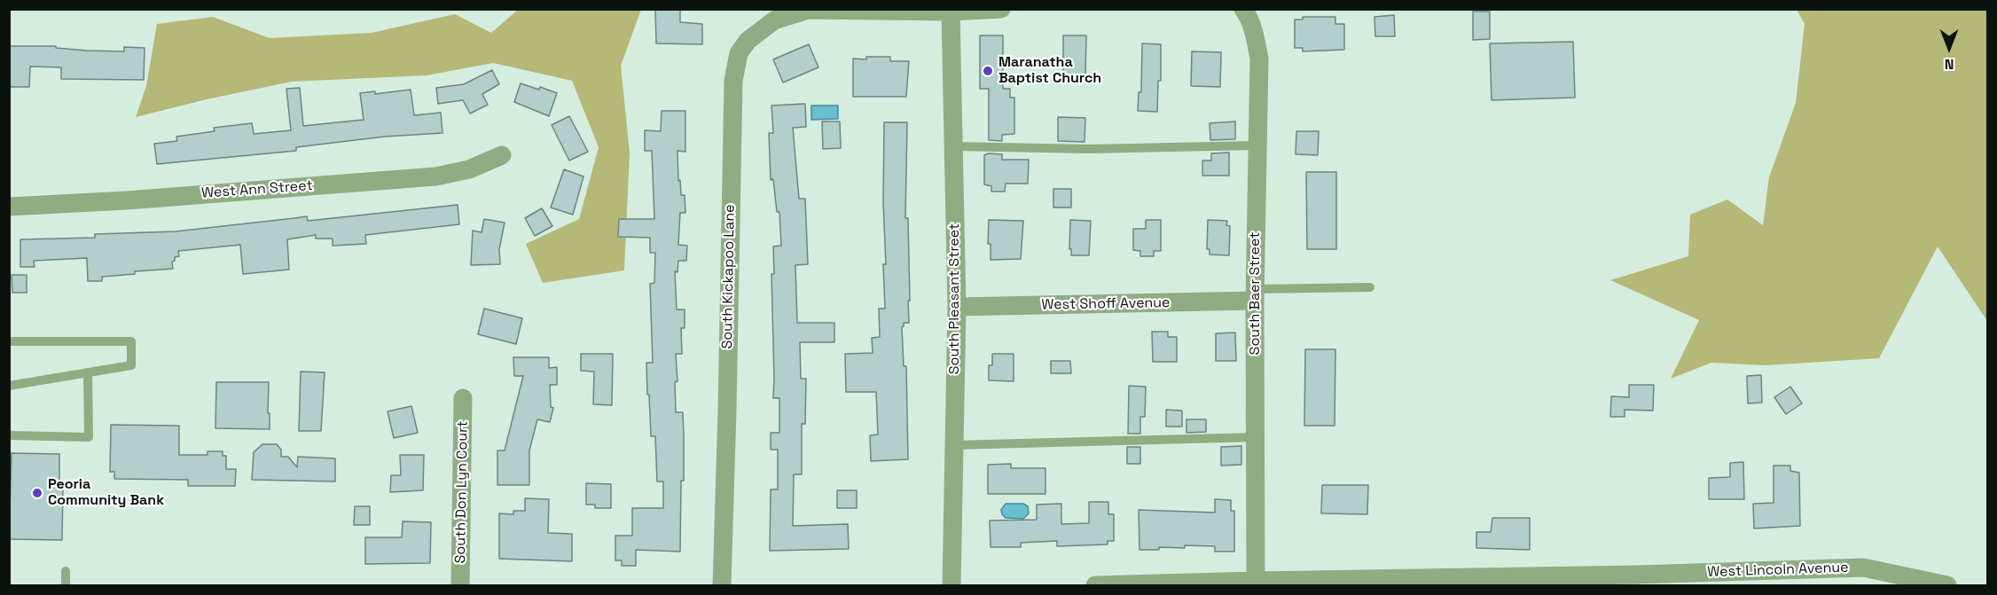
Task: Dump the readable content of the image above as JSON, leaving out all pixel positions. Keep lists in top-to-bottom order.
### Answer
{
  "streets": {
    "street": [
      "West Ann Street",
      "South Kickapoo Lane",
      "South Baer Street",
      "South Pleasant Street",
      "West Shoff Avenue",
      "South Don Lyn Court",
      "West Lincoln Avenue"
    ]
  },
  "crossings": [
    ["South Baer Street", "West Shoff Avenue"],
    ["South Baer Street", "West Lincoln Avenue"],
    ["South Pleasant Street", "West Shoff Avenue"]
  ],
  "places": ["Maranatha Baptist Church", "Peoria Community Bank"],
  "north": "bottom"
}
